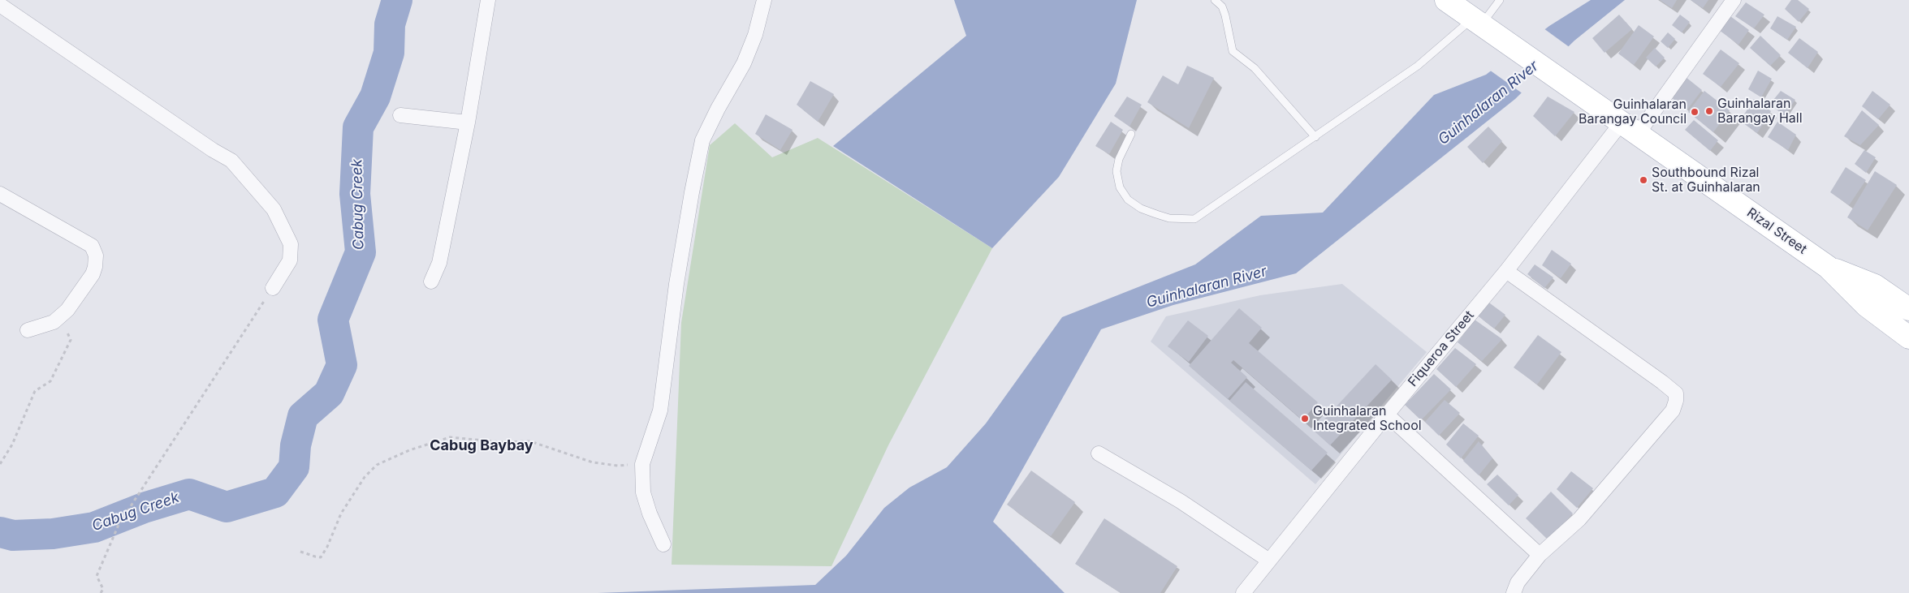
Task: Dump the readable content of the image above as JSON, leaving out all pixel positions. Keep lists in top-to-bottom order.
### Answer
{
  "streets": {
    "main road": ["Rizal Street"],
    "street": ["Fiqueroa Street"]
  },
  "crossings": [
    ["Rizal Street", "Fiqueroa Street"]
  ],
  "districts": ["Cabug Baybay"],
  "water": ["Guinhalaran River", "Cabug Creek"],
  "places": [
    "Guinhalaran Barangay Hall",
    "Guinhalaran Barangay Council",
    "Southbound Rizal St. at Guinhalaran",
    "Guinhalaran Integrated School"
  ]
}
